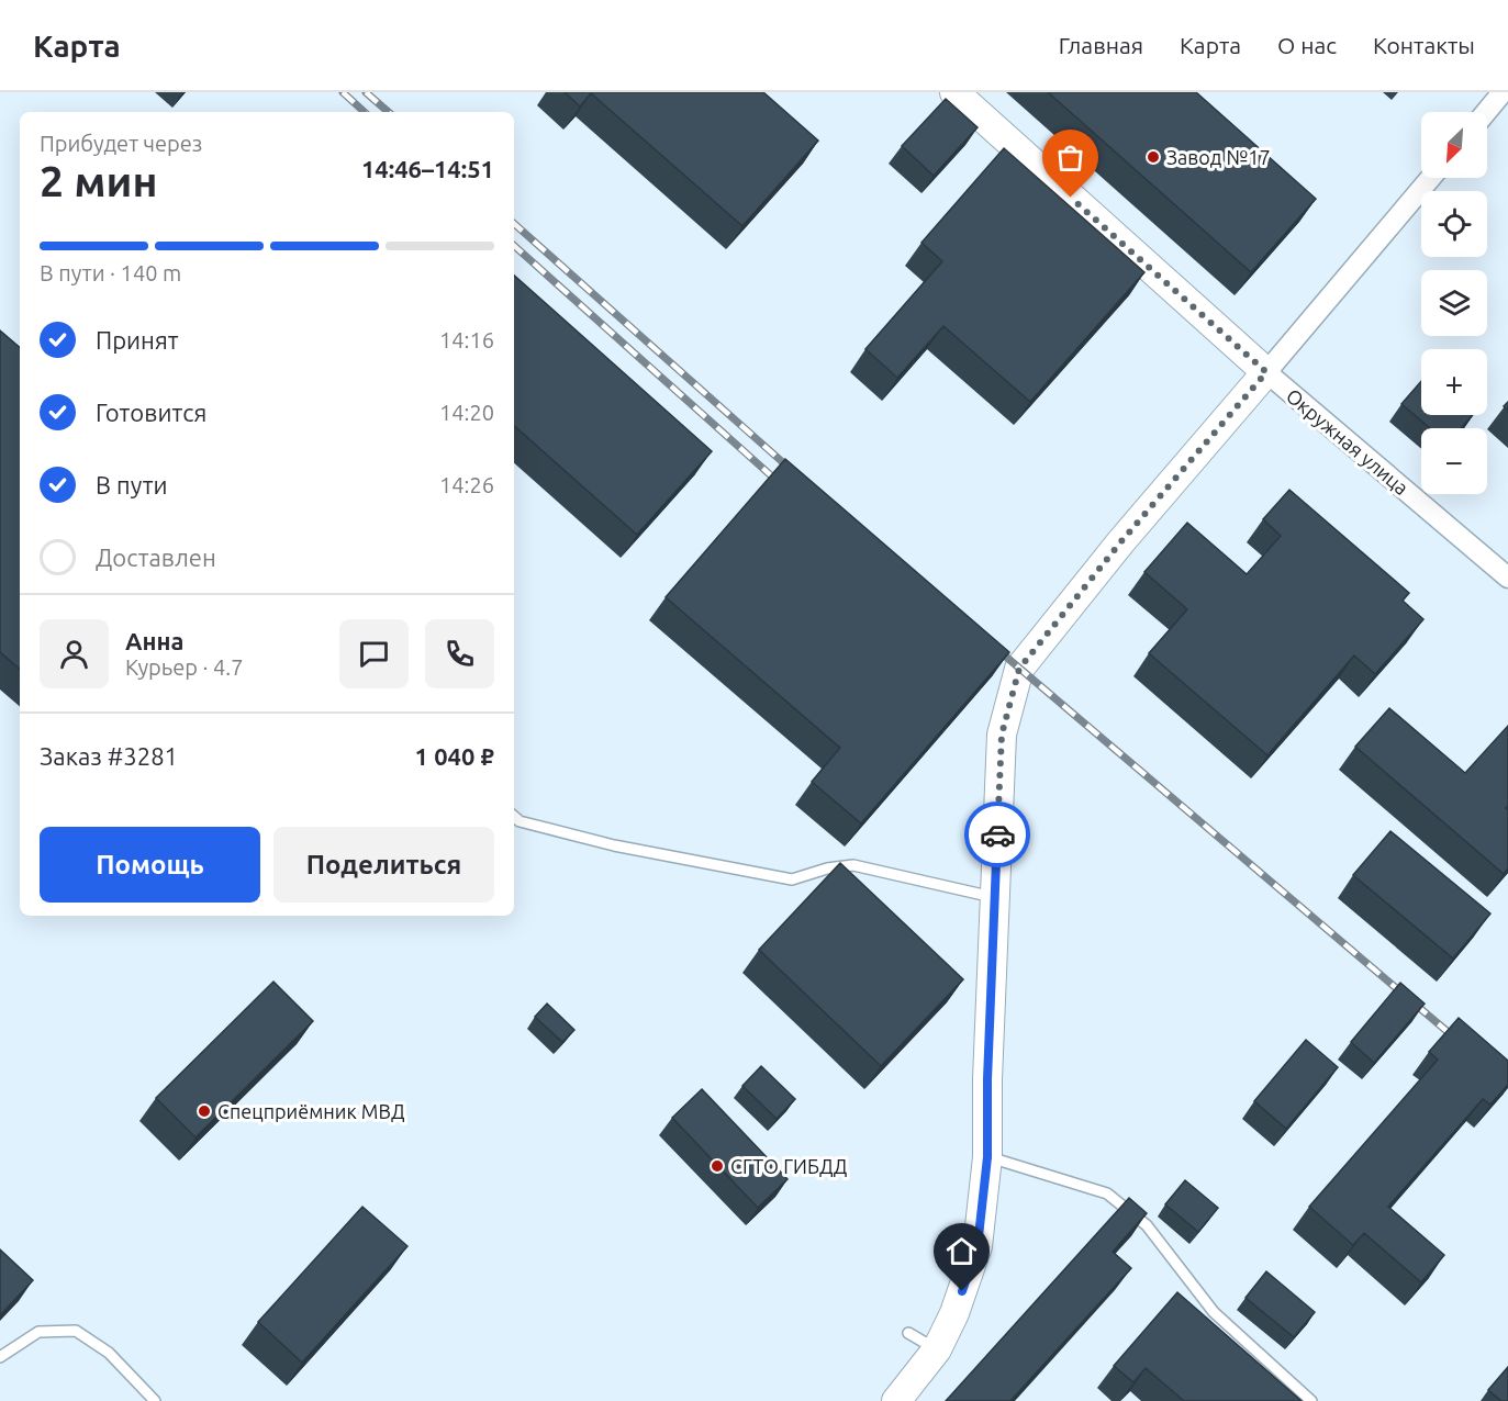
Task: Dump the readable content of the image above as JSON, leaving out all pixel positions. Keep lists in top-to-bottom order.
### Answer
{
  "streets": {
    "street": ["Окружная улица"]
  },
  "places": ["Завод №17", "Спецприёмник МВД", "СГТО ГИБДД"],
  "north": "bottom left",
  "page": {
    "header": "Карта",
    "nav": [
      "Главная",
      "Карта",
      "О нас",
      "Контакты"
    ],
    "map_buttons": ["+", "−"],
    "heading": ["2 мин", "Прибудет через", "14:46–14:51"],
    "panel": [
      "Анна",
      "Курьер · 4.7",
      "Заказ #3281",
      "1 040 ₽"
    ],
    "bar": "В пути · 140 m",
    "list": [
      ["Принят", "14:16"],
      ["Готовится", "14:20"],
      ["В пути", "14:26"],
      "Доставлен"
    ],
    "buttons": ["Помощь", "Поделиться"]
  }
}
